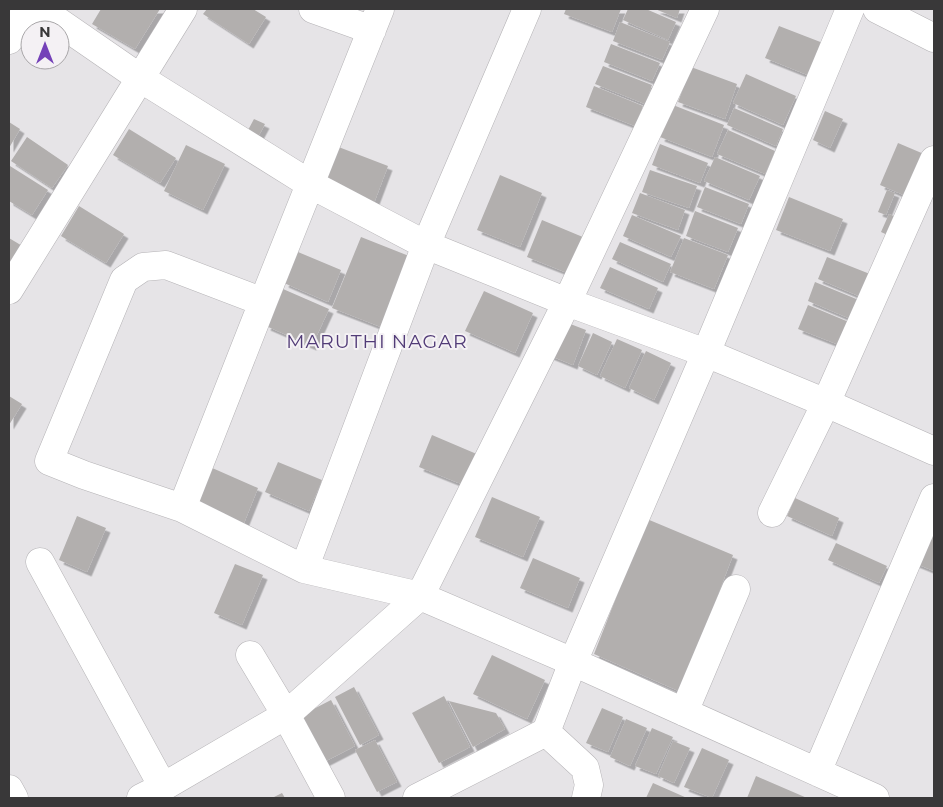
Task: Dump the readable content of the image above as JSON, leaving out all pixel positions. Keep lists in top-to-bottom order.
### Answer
{
  "districts": ["MARUTHI NAGAR"],
  "north": "top"
}
